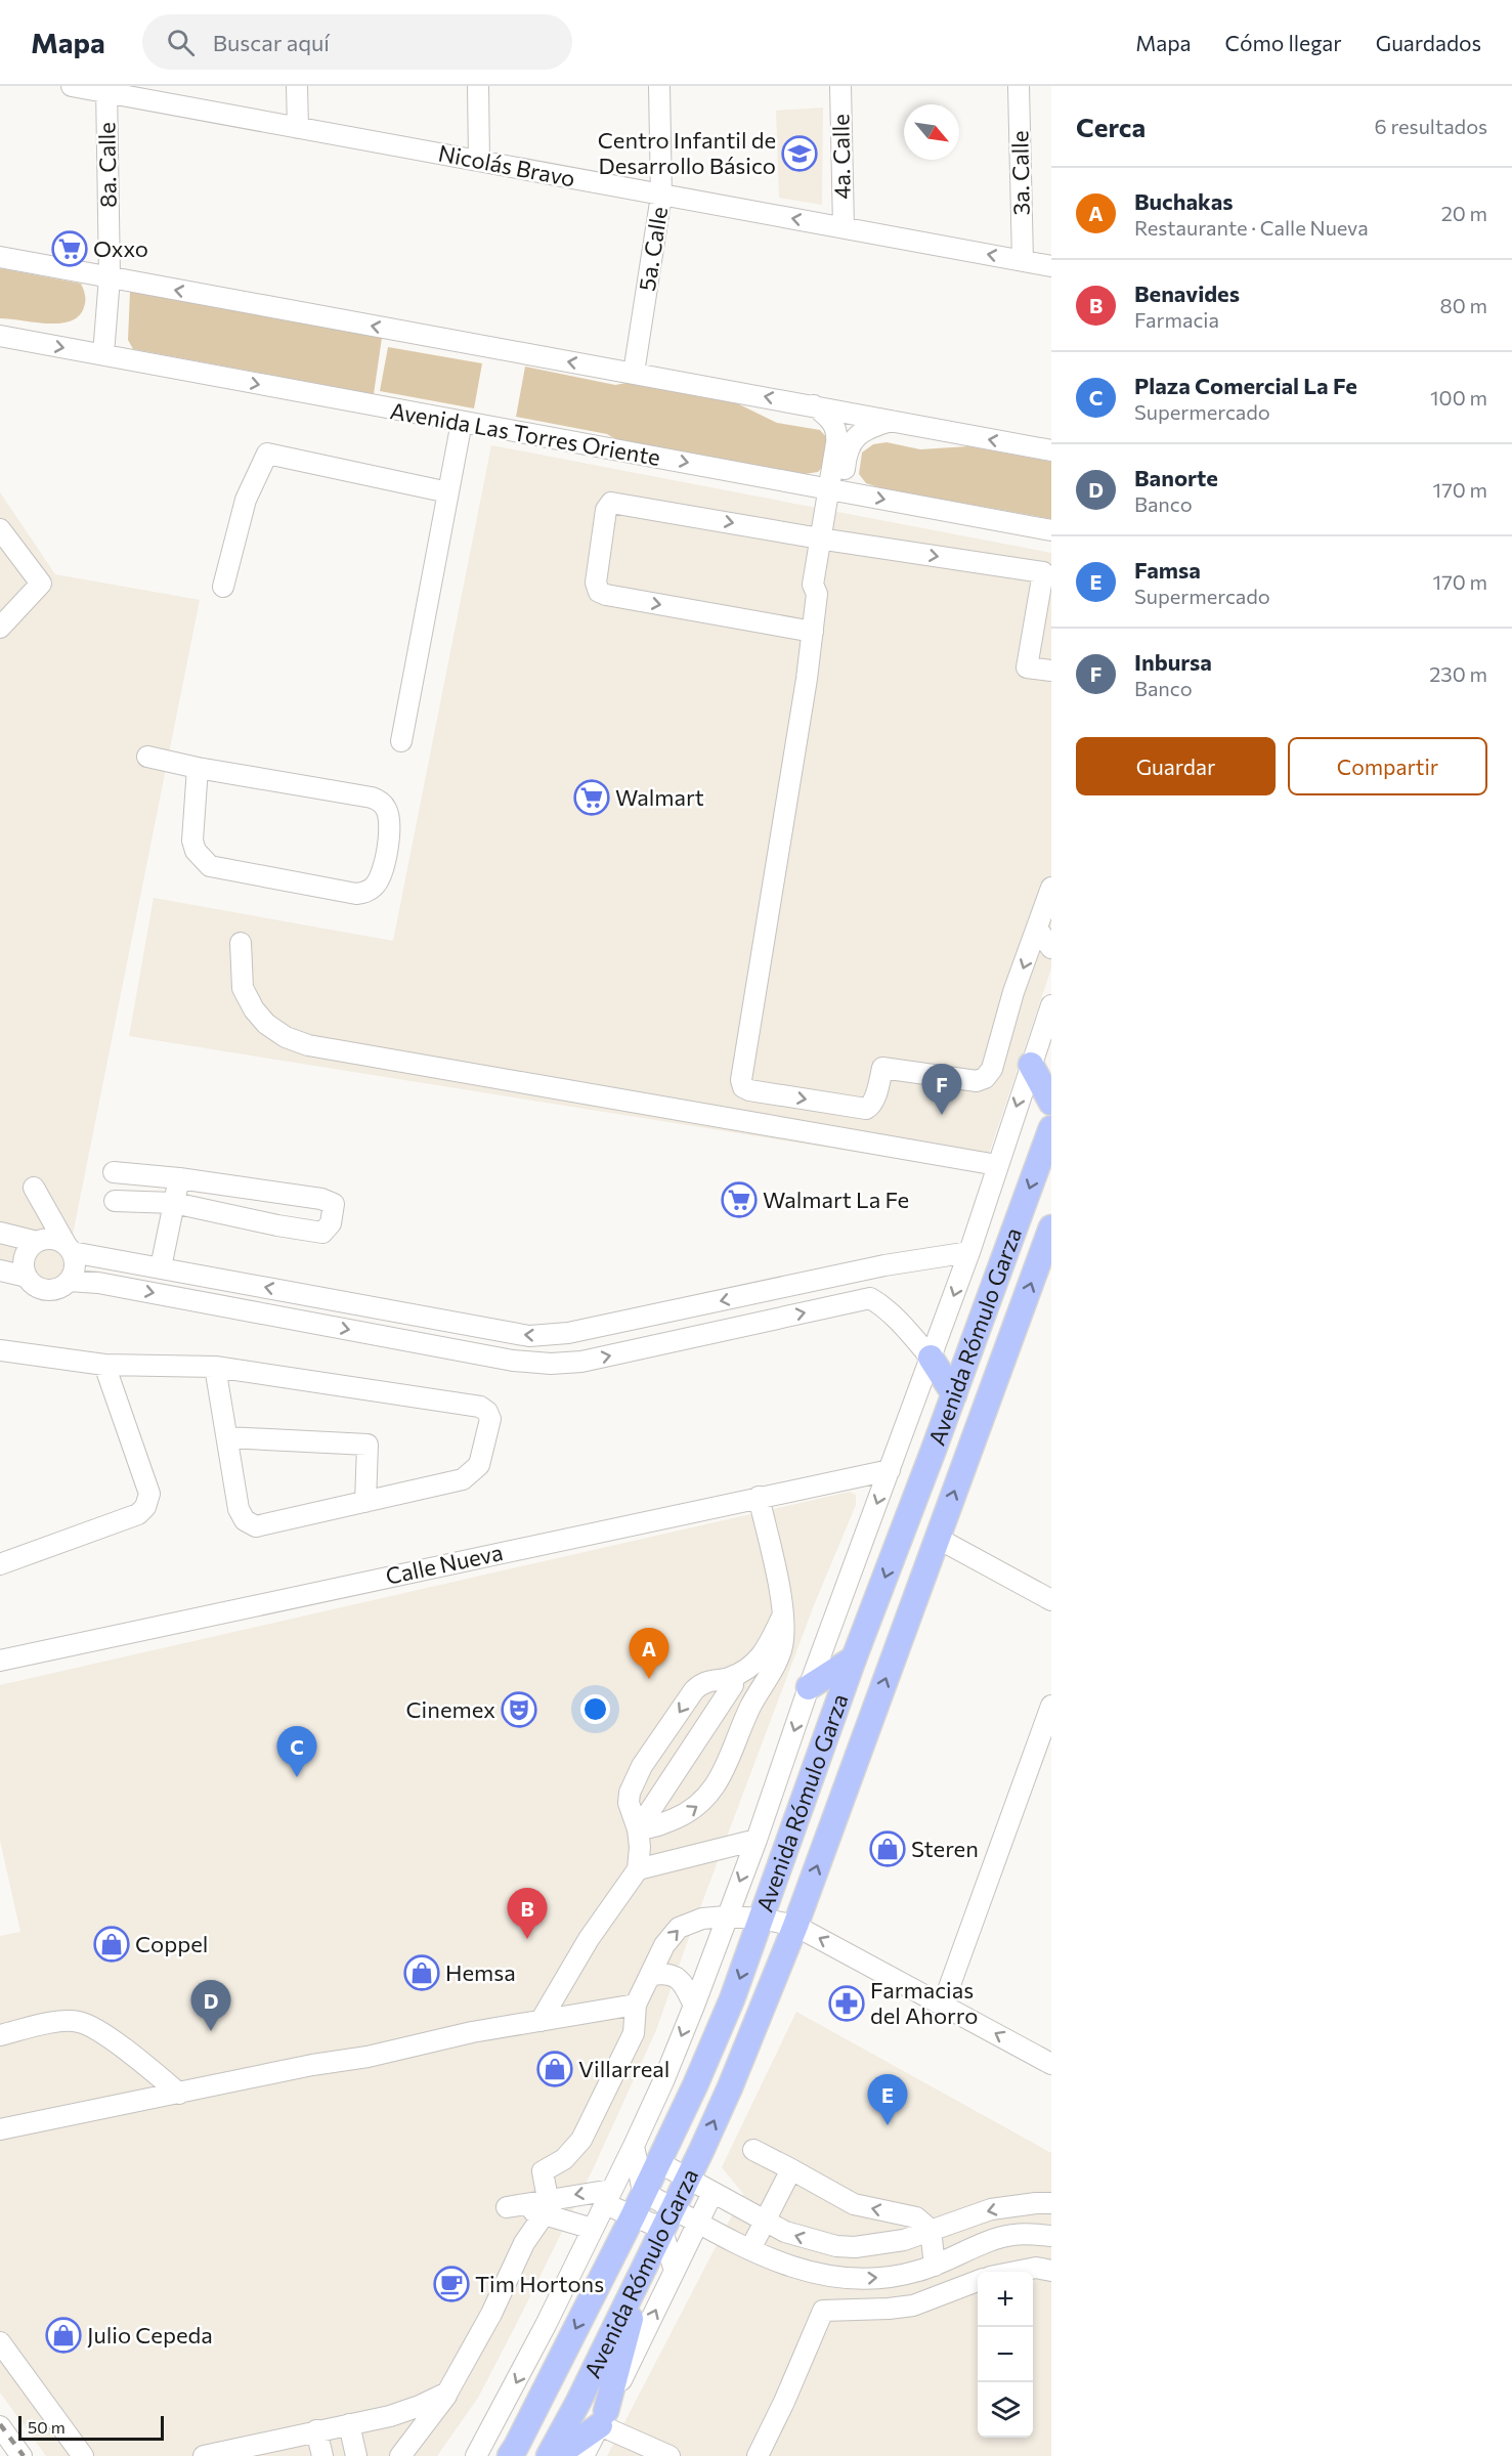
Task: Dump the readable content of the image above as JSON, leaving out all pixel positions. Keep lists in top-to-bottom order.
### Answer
{
  "streets": {
    "main road": ["Avenida Rómulo Garza"],
    "street": [
      "4a. Calle",
      "8a. Calle",
      "Nicolás Bravo",
      "3a. Calle",
      "5a. Calle",
      "Avenida Las Torres Oriente",
      "Calle Nueva"
    ]
  },
  "crossings": [
    ["4a. Calle", "Nicolás Bravo"],
    ["8a. Calle", "Nicolás Bravo"],
    ["8a. Calle", "Avenida Las Torres Oriente"],
    ["Nicolás Bravo", "3a. Calle"],
    ["Nicolás Bravo", "5a. Calle"]
  ],
  "one_way": ["Nicolás Bravo"],
  "places": {
    "school or university": ["Centro Infantil de Desarrollo Básico"],
    "supermarket": ["Oxxo", "Walmart", "Walmart La Fe"],
    "theatre": ["Cinemex"],
    "shop": [
      "Steren",
      "Coppel",
      "Hemsa",
      "Villarreal",
      "Julio Cepeda"
    ],
    "pharmacy": ["Farmacias del Ahorro"],
    "cafe": ["Tim Hortons"]
  },
  "scale_bar": "50 m",
  "north": "bottom right",
  "page": {
    "header": "Mapa",
    "search": "Buscar aquí",
    "nav": ["Mapa", "Cómo llegar", "Guardados"],
    "heading": ["Cerca", "6 resultados"],
    "list": [
      {
        "mark": "A",
        "name": "Buchakas",
        "note": "Restaurante · Calle Nueva",
        "value": "20 m"
      },
      {
        "mark": "B",
        "name": "Benavides",
        "note": "Farmacia",
        "value": "80 m"
      },
      {
        "mark": "C",
        "name": "Plaza Comercial La Fe",
        "note": "Supermercado",
        "value": "100 m"
      },
      {
        "mark": "D",
        "name": "Banorte",
        "note": "Banco",
        "value": "170 m"
      },
      {
        "mark": "E",
        "name": "Famsa",
        "note": "Supermercado",
        "value": "170 m"
      },
      {
        "mark": "F",
        "name": "Inbursa",
        "note": "Banco",
        "value": "230 m"
      }
    ],
    "buttons": ["Guardar", "Compartir"],
    "pins": [
      "F",
      "A",
      "C",
      "B",
      "D",
      "E"
    ],
    "map_buttons": ["+", "−"],
    "scale": "50 m"
  }
}
